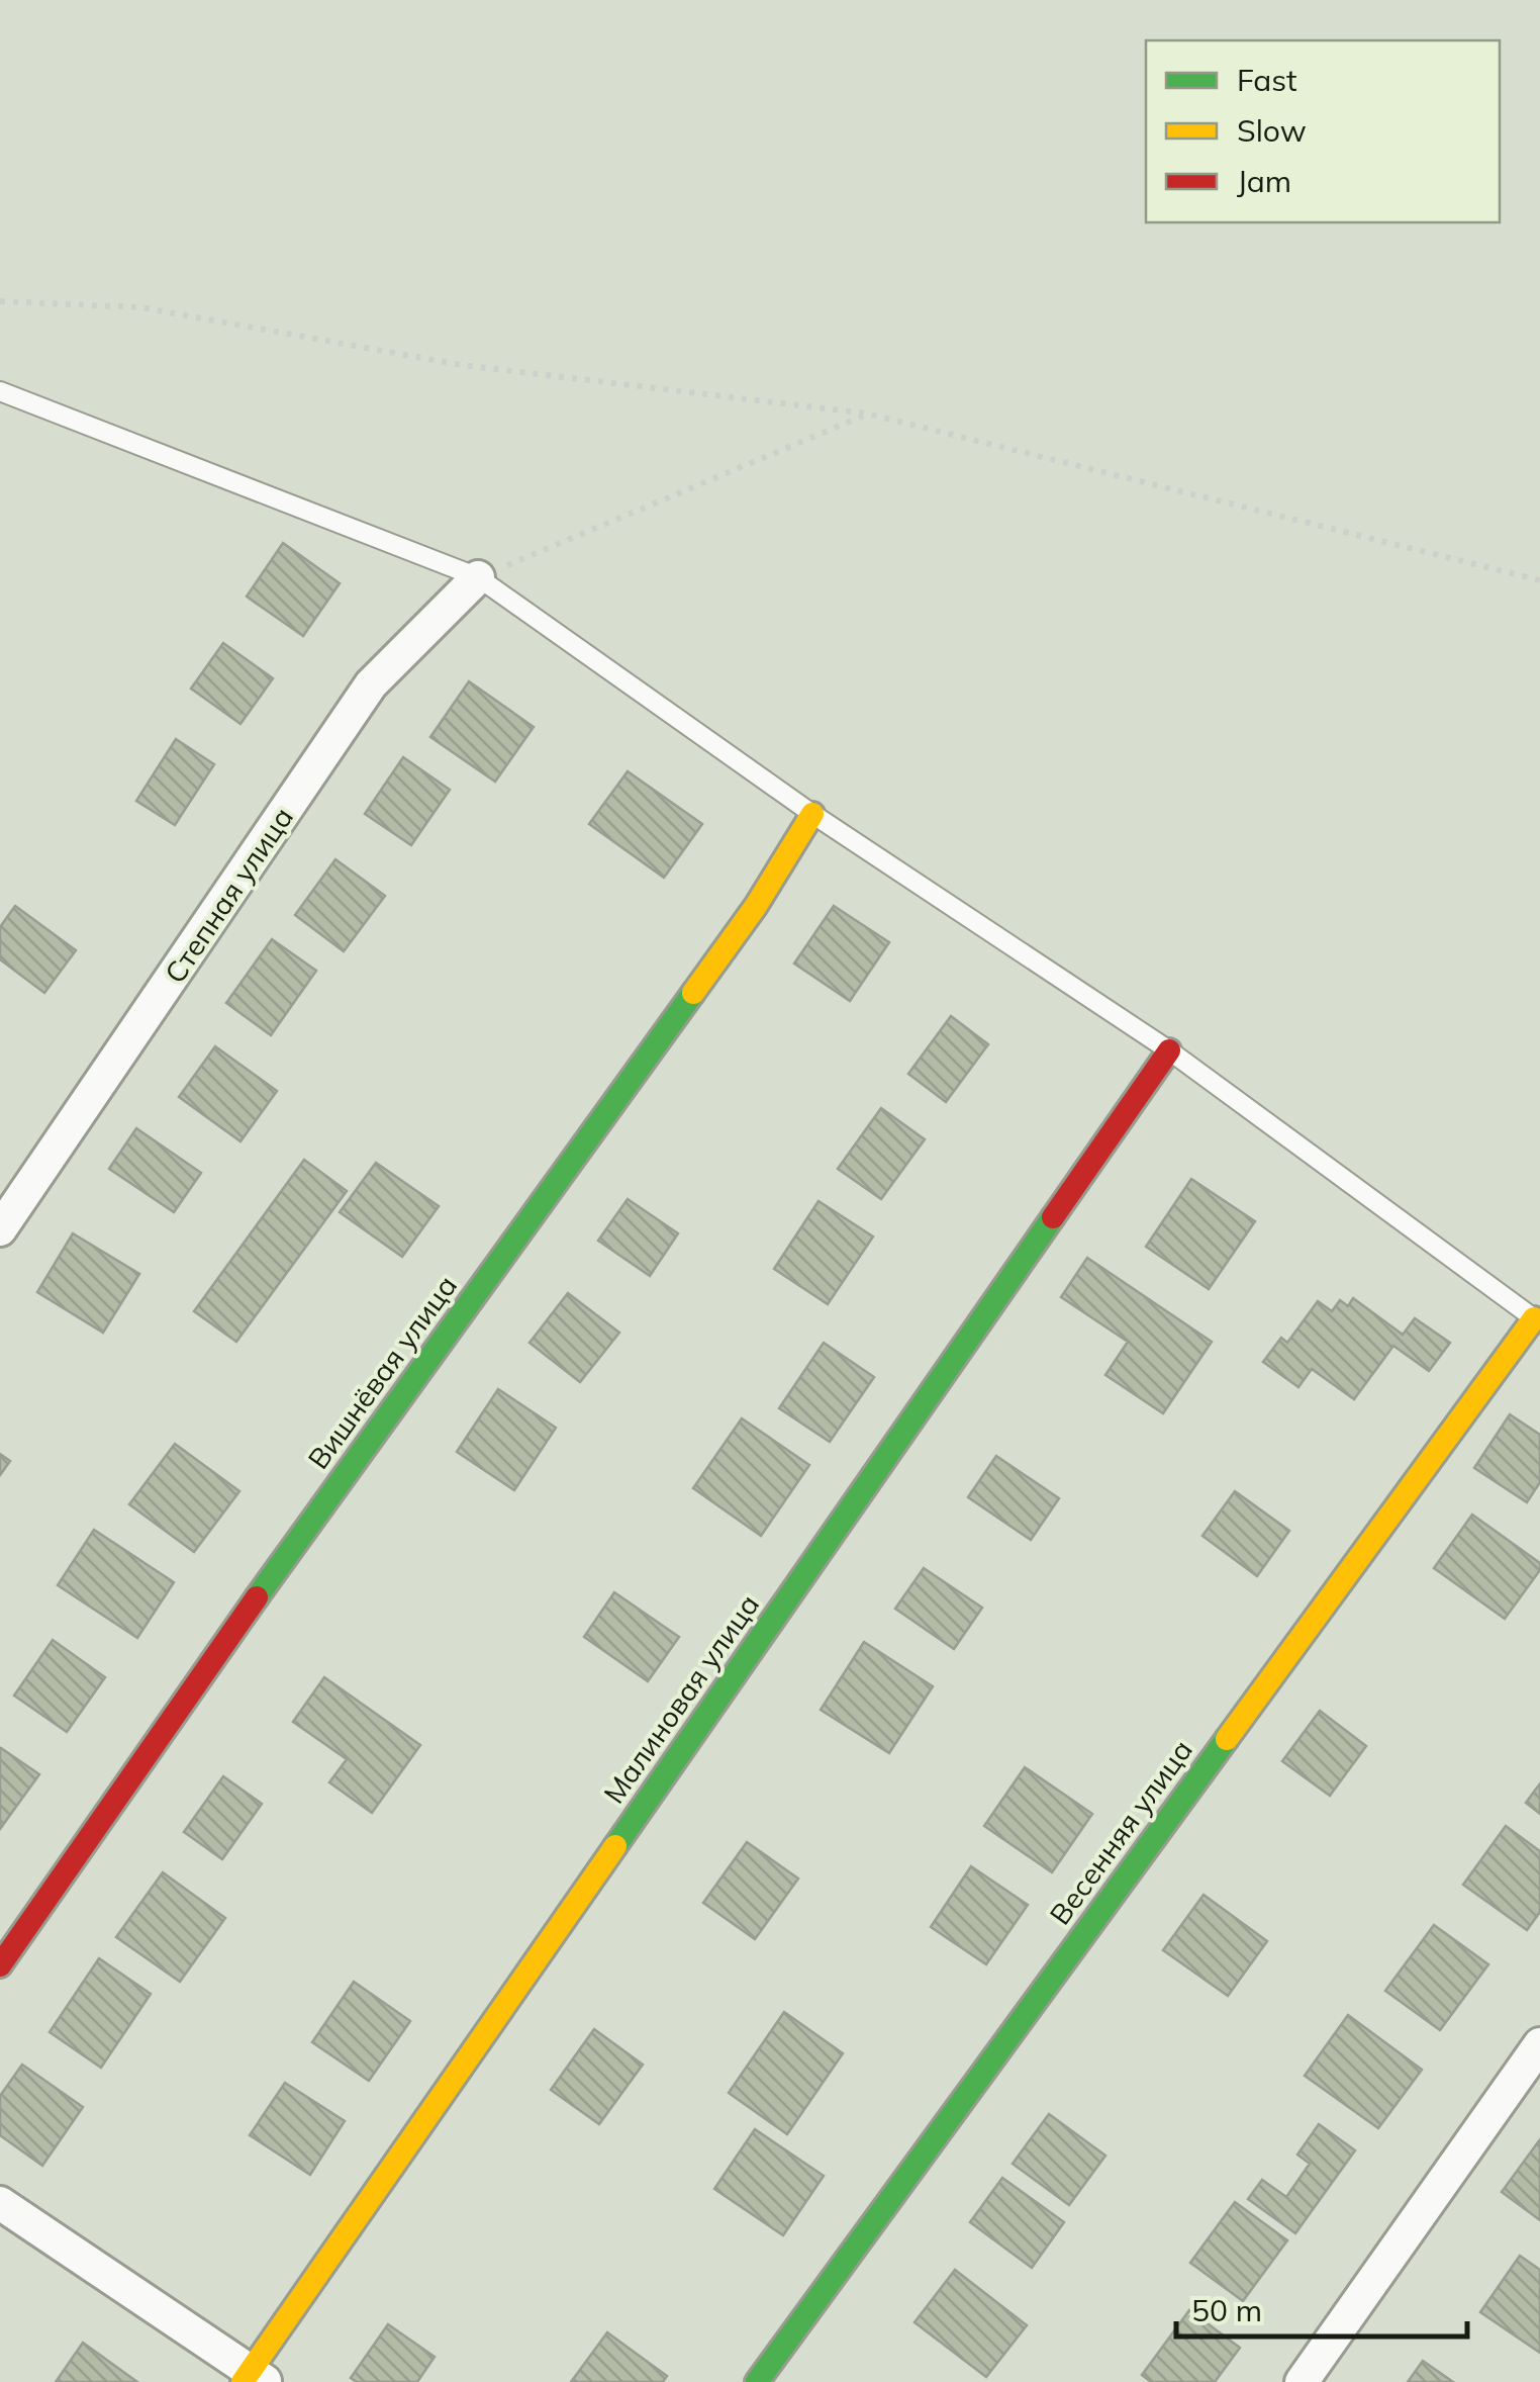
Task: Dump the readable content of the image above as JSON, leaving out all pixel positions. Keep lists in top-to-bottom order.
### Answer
{
  "streets": {
    "street": [
      "Степная улица",
      "Вишнёвая улица",
      "Малиновая улица",
      "Весенняя улица"
    ]
  },
  "legend": ["Fast", "Slow", "Jam"],
  "scale_bar": "50 m"
}
